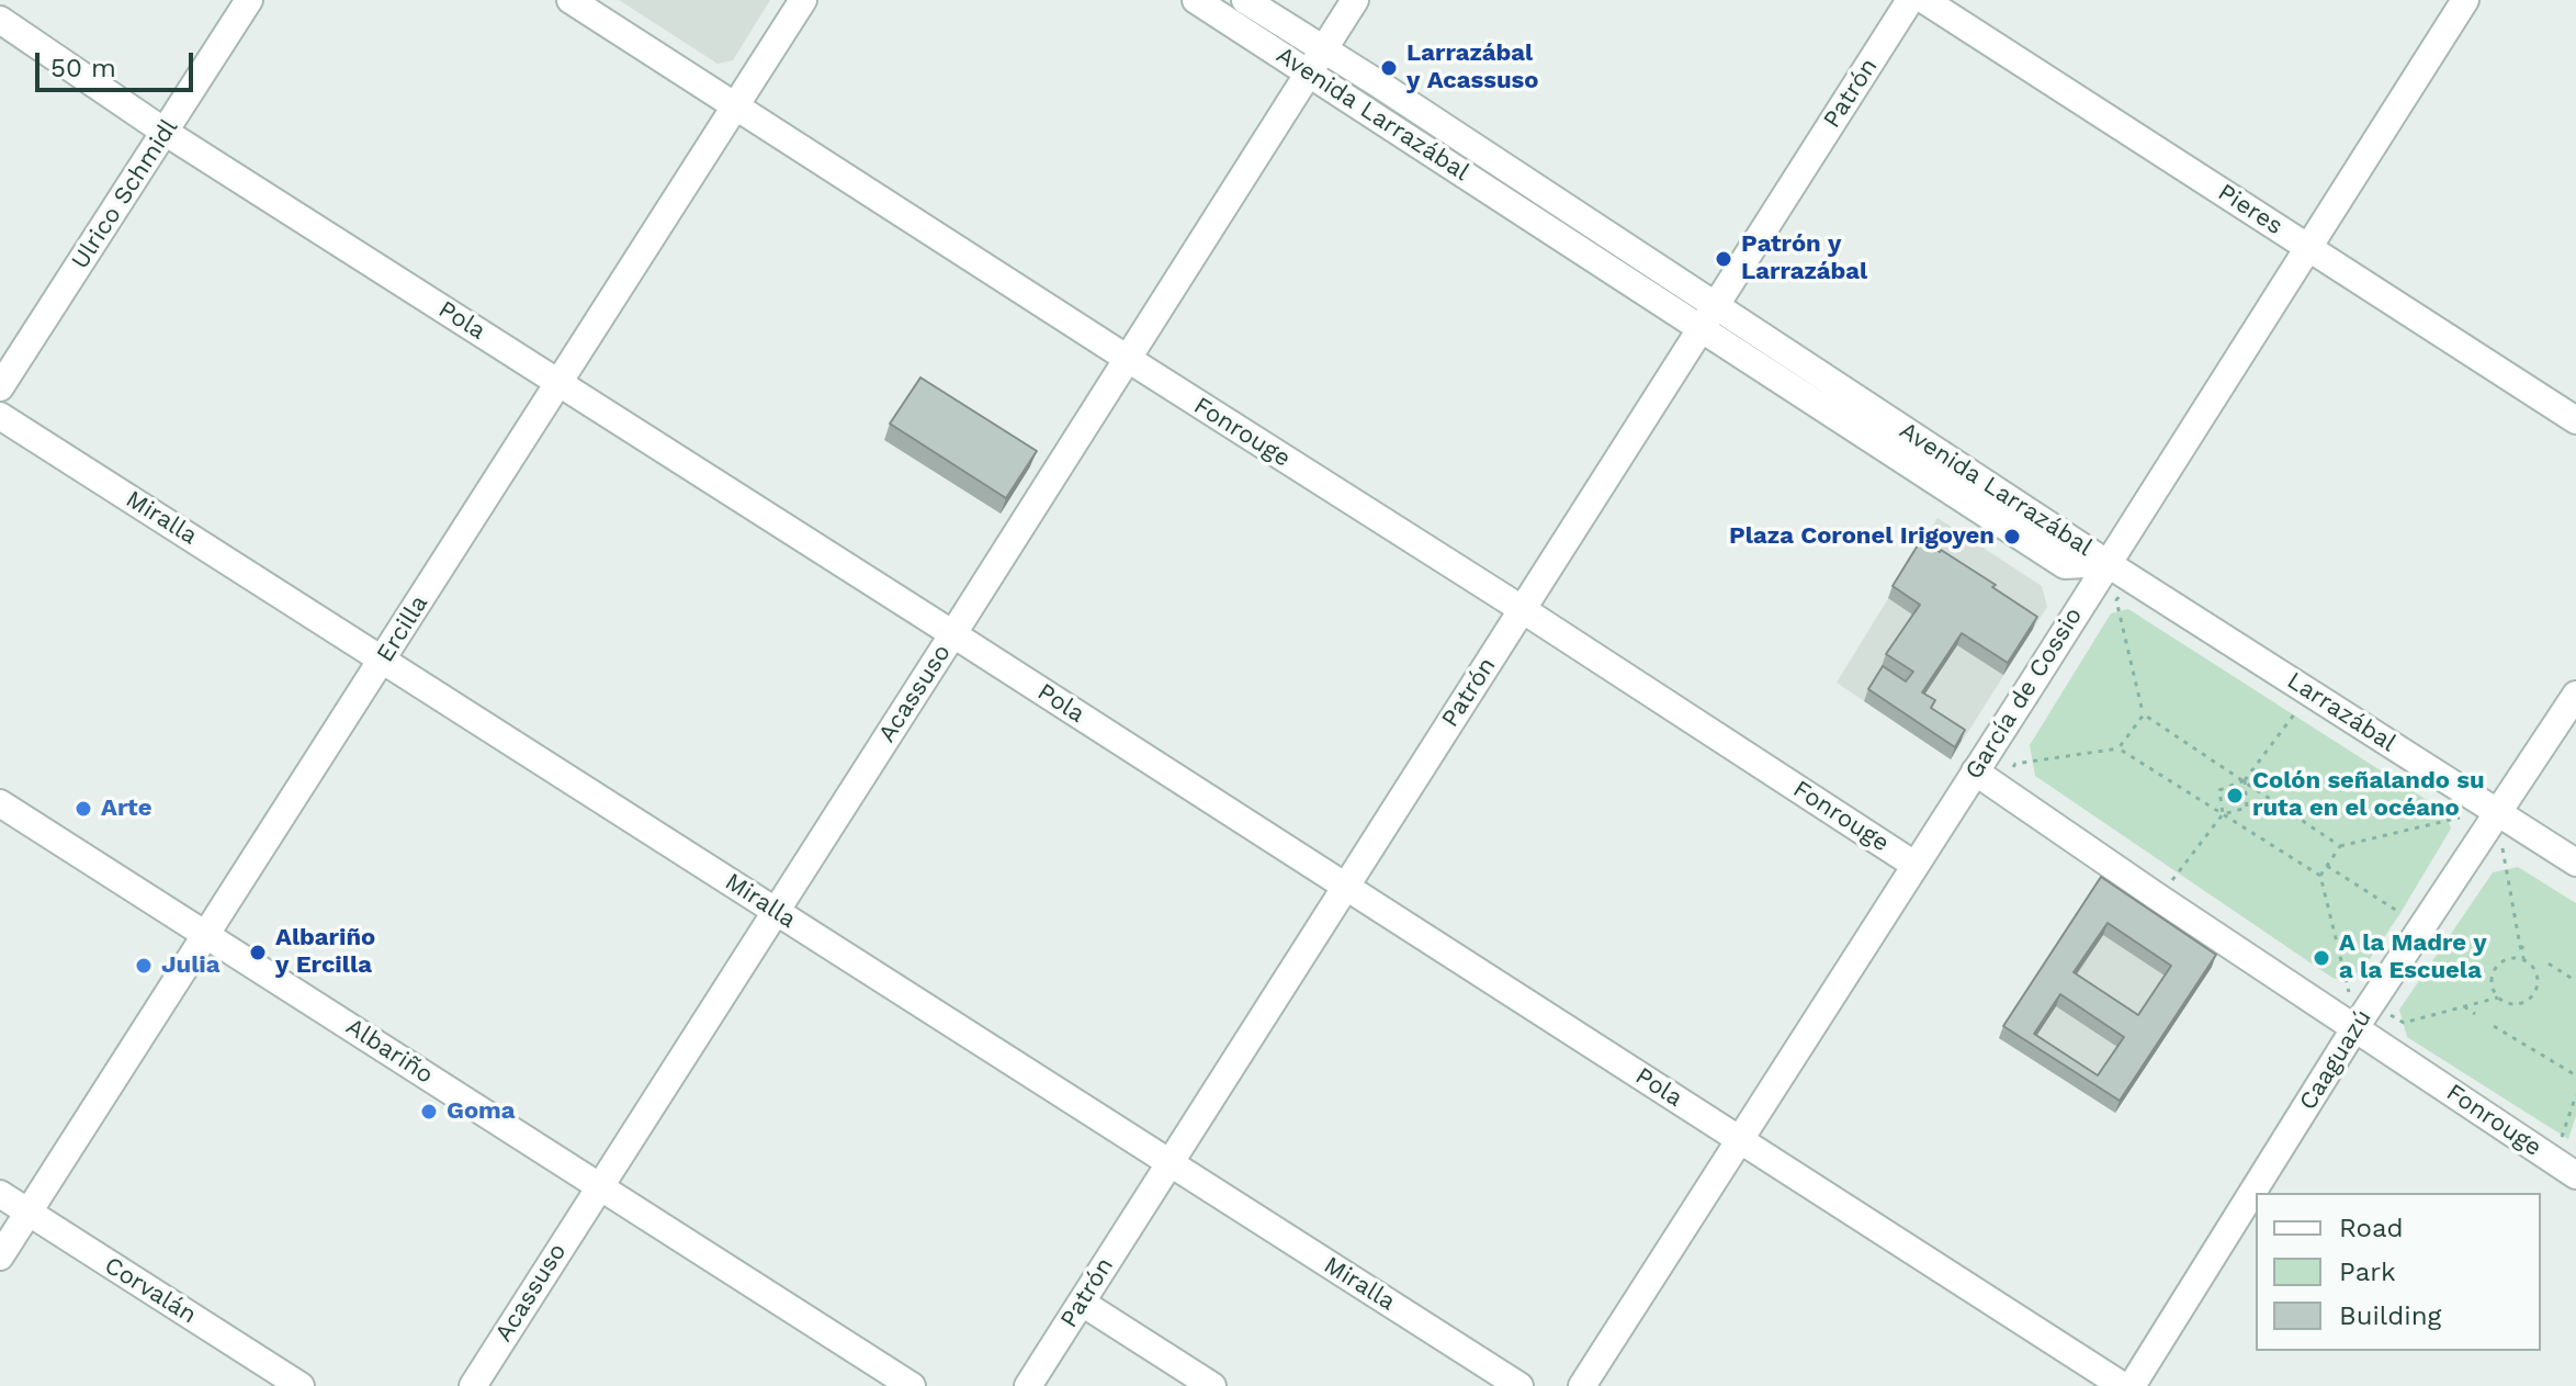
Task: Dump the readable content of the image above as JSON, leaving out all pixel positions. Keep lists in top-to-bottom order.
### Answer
{
  "streets": {
    "street": [
      "Patrón",
      "Avenida Larrazábal",
      "Ulrico Schmidl",
      "Pieres",
      "Pola",
      "Fonrouge",
      "Miralla",
      "Ercilla",
      "Acassuso",
      "García de Cossio",
      "Larrazábal",
      "Albariño",
      "Caaguazú",
      "Corvalán"
    ]
  },
  "crossings": [
    ["Patrón", "Avenida Larrazábal"],
    ["Patrón", "Pola"],
    ["Patrón", "Fonrouge"],
    ["Patrón", "Miralla"],
    ["Avenida Larrazábal", "Acassuso"],
    ["Avenida Larrazábal", "García de Cossio"],
    ["Avenida Larrazábal", "Larrazábal"],
    ["Ulrico Schmidl", "Pola"],
    ["Pieres", "García de Cossio"],
    ["Pola", "Ercilla"],
    ["Pola", "Acassuso"],
    ["Pola", "García de Cossio"],
    ["Fonrouge", "Ercilla"],
    ["Fonrouge", "Acassuso"],
    ["Fonrouge", "García de Cossio"],
    ["Fonrouge", "Caaguazú"],
    ["Miralla", "Ercilla"],
    ["Miralla", "Acassuso"],
    ["Ercilla", "Albariño"],
    ["Ercilla", "Corvalán"],
    ["Acassuso", "Albariño"],
    ["García de Cossio", "Larrazábal"],
    ["Larrazábal", "Caaguazú"]
  ],
  "places": [
    "Larrazábal y Acassuso",
    "Patrón y Larrazábal",
    "Plaza Coronel Irigoyen",
    "Colón señalando su ruta en el océano",
    "Arte",
    "Albariño y Ercilla",
    "A la Madre y a la Escuela",
    "Julia",
    "Goma"
  ],
  "legend": ["Road", "Park", "Building"],
  "scale_bar": "50 m"
}
